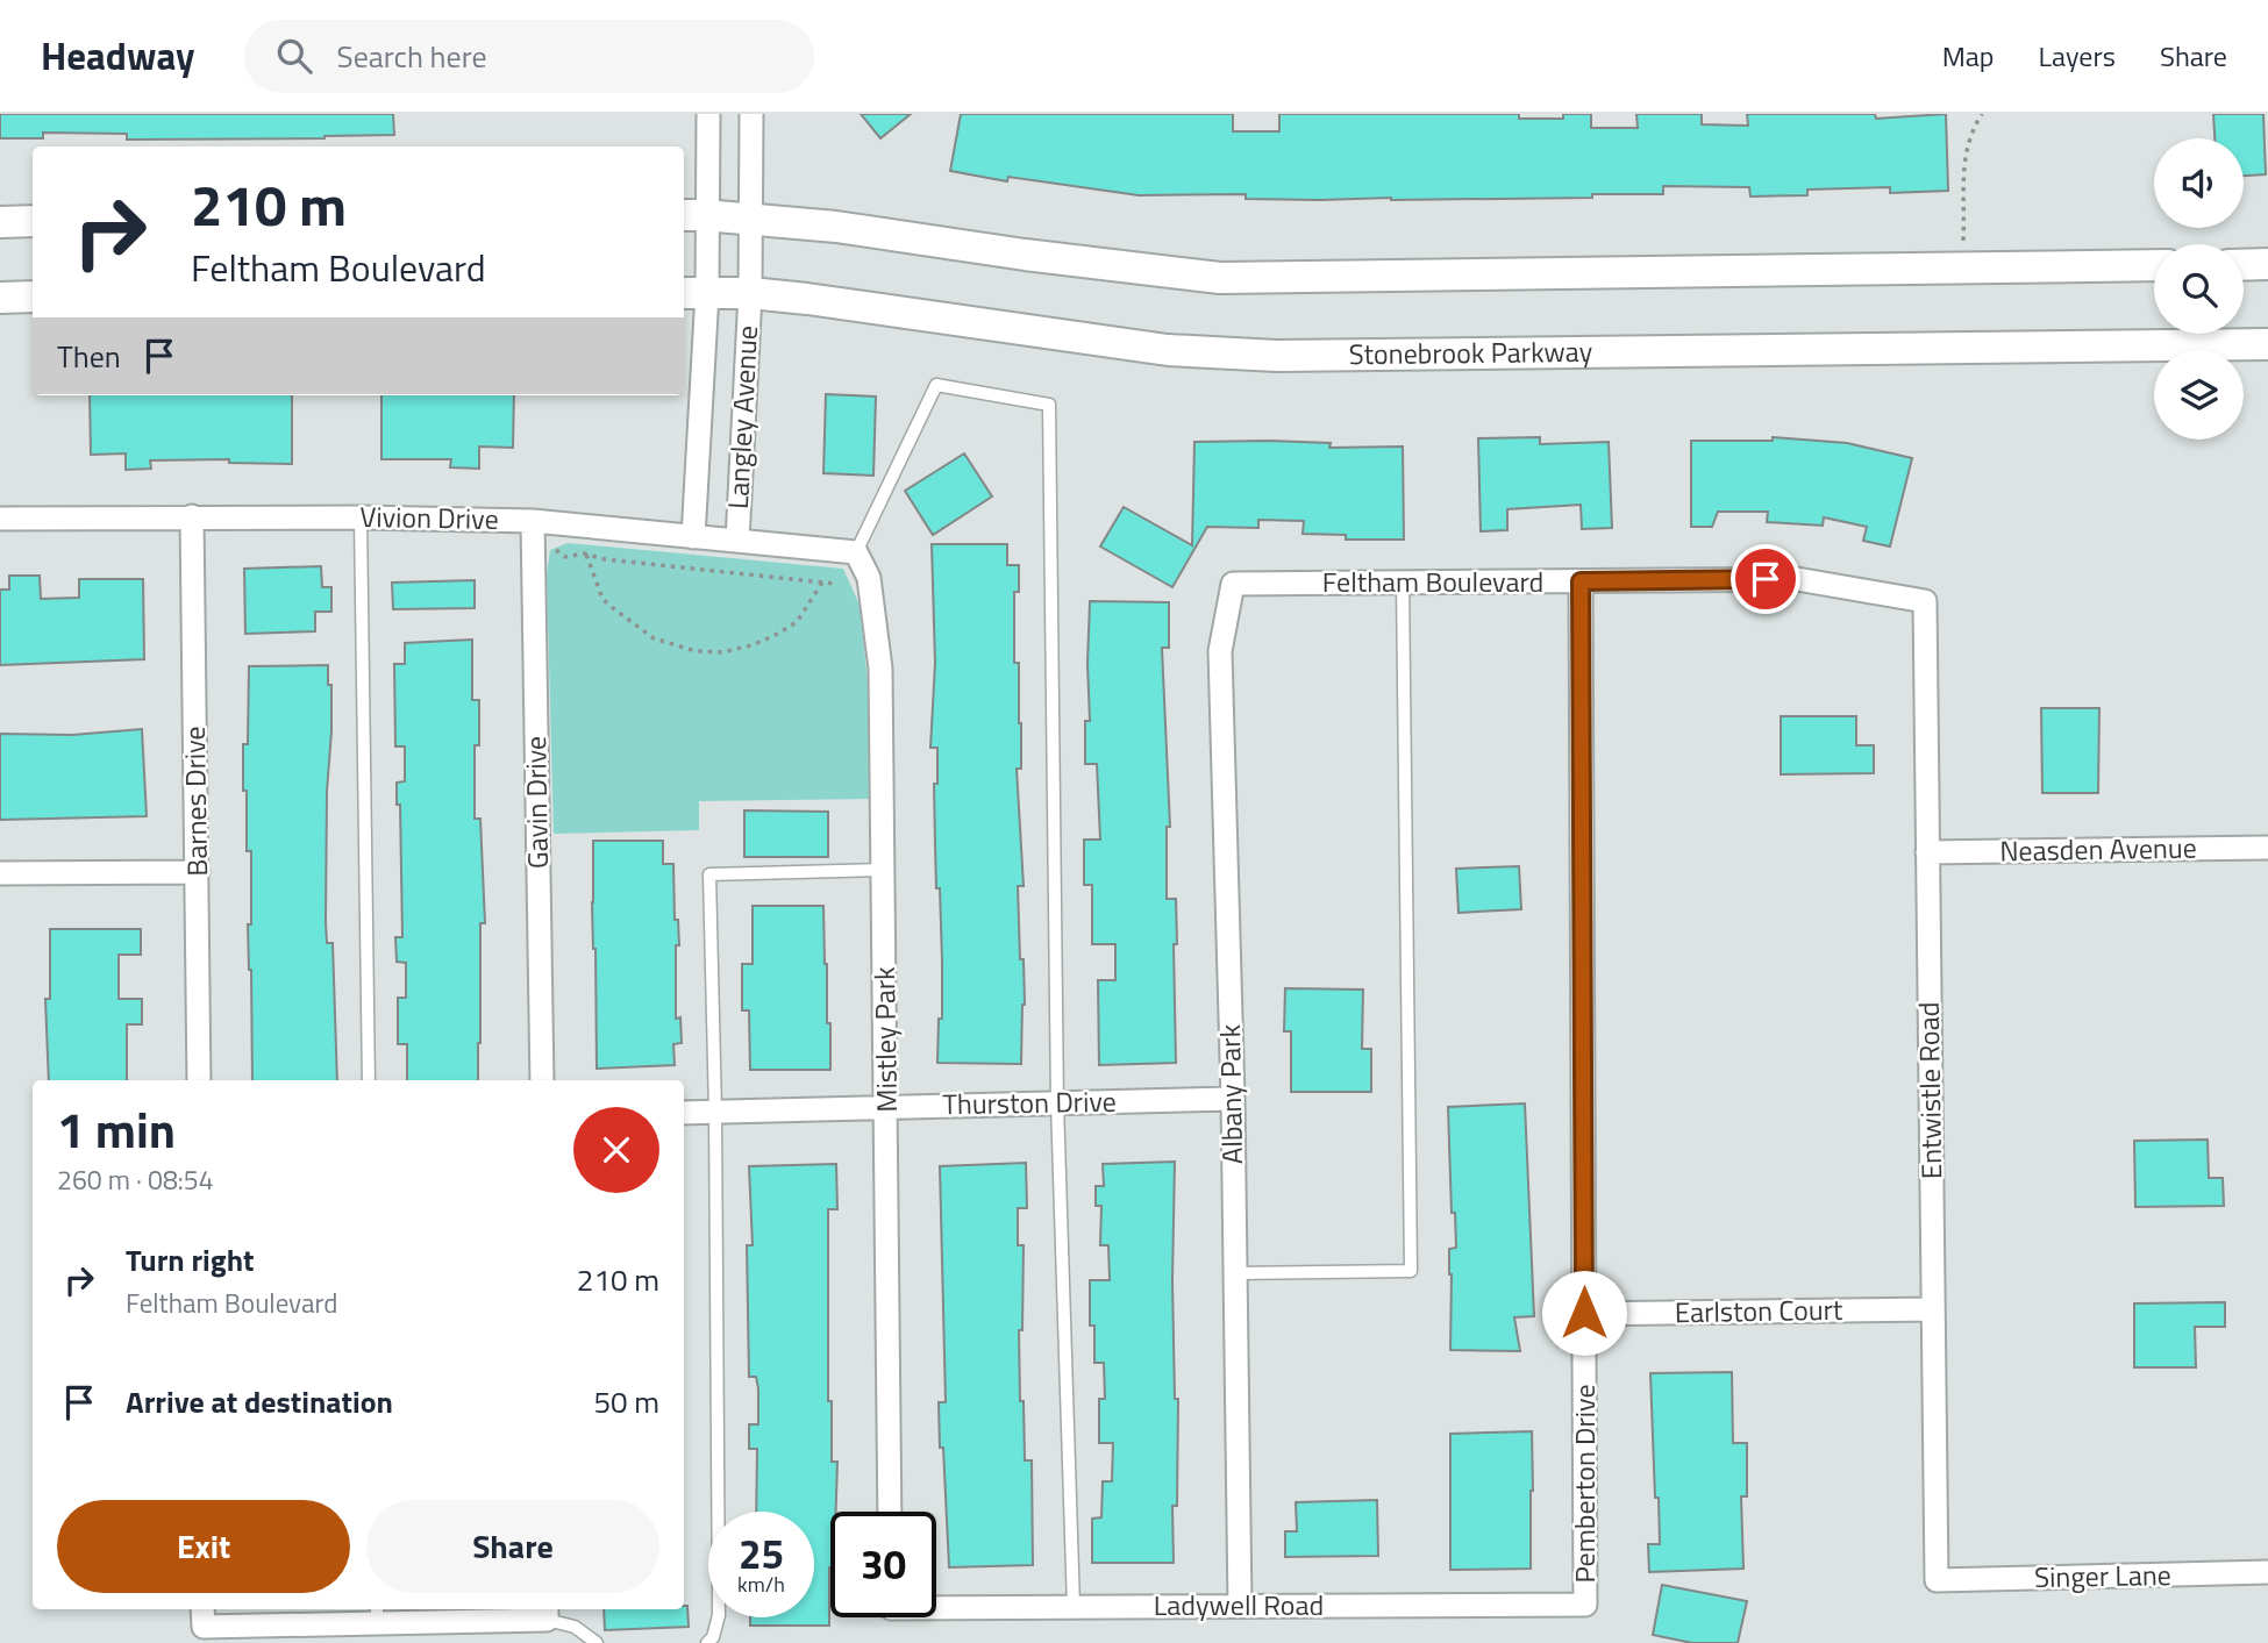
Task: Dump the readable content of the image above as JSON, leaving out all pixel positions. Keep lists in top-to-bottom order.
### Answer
{
  "streets": {
    "main road": ["Stonebrook Parkway"],
    "street": [
      "Langley Avenue",
      "Vivion Drive",
      "Feltham Boulevard",
      "Barnes Drive",
      "Gavin Drive",
      "Neasden Avenue",
      "Mistley Park",
      "Entwistle Road",
      "Albany Park",
      "Thurston Drive",
      "Earlston Court",
      "Pemberton Drive",
      "Singer Lane",
      "Ladywell Road"
    ]
  },
  "crossings": [
    ["Stonebrook Parkway", "Langley Avenue"],
    ["Langley Avenue", "Vivion Drive"],
    ["Vivion Drive", "Barnes Drive"],
    ["Vivion Drive", "Gavin Drive"],
    ["Vivion Drive", "Mistley Park"],
    ["Feltham Boulevard", "Entwistle Road"],
    ["Feltham Boulevard", "Albany Park"],
    ["Feltham Boulevard", "Pemberton Drive"],
    ["Neasden Avenue", "Entwistle Road"],
    ["Mistley Park", "Thurston Drive"],
    ["Entwistle Road", "Earlston Court"],
    ["Entwistle Road", "Singer Lane"],
    ["Albany Park", "Thurston Drive"],
    ["Albany Park", "Ladywell Road"],
    ["Earlston Court", "Pemberton Drive"],
    ["Pemberton Drive", "Ladywell Road"]
  ],
  "page": {
    "header": "Headway",
    "search": "Search here",
    "nav": ["Map", "Layers", "Share"],
    "turn": ["210 m", "Feltham Boulevard"],
    "then": "Then",
    "heading": ["1 min", "260 m · 08:54"],
    "list": [
      {
        "name": "Turn right",
        "note": "Feltham Boulevard",
        "value": "210 m"
      },
      {
        "name": "Arrive at destination",
        "value": "50 m"
      }
    ],
    "buttons": ["Exit", "Share"],
    "speed": "25 km/h",
    "limit": "30"
  }
}
